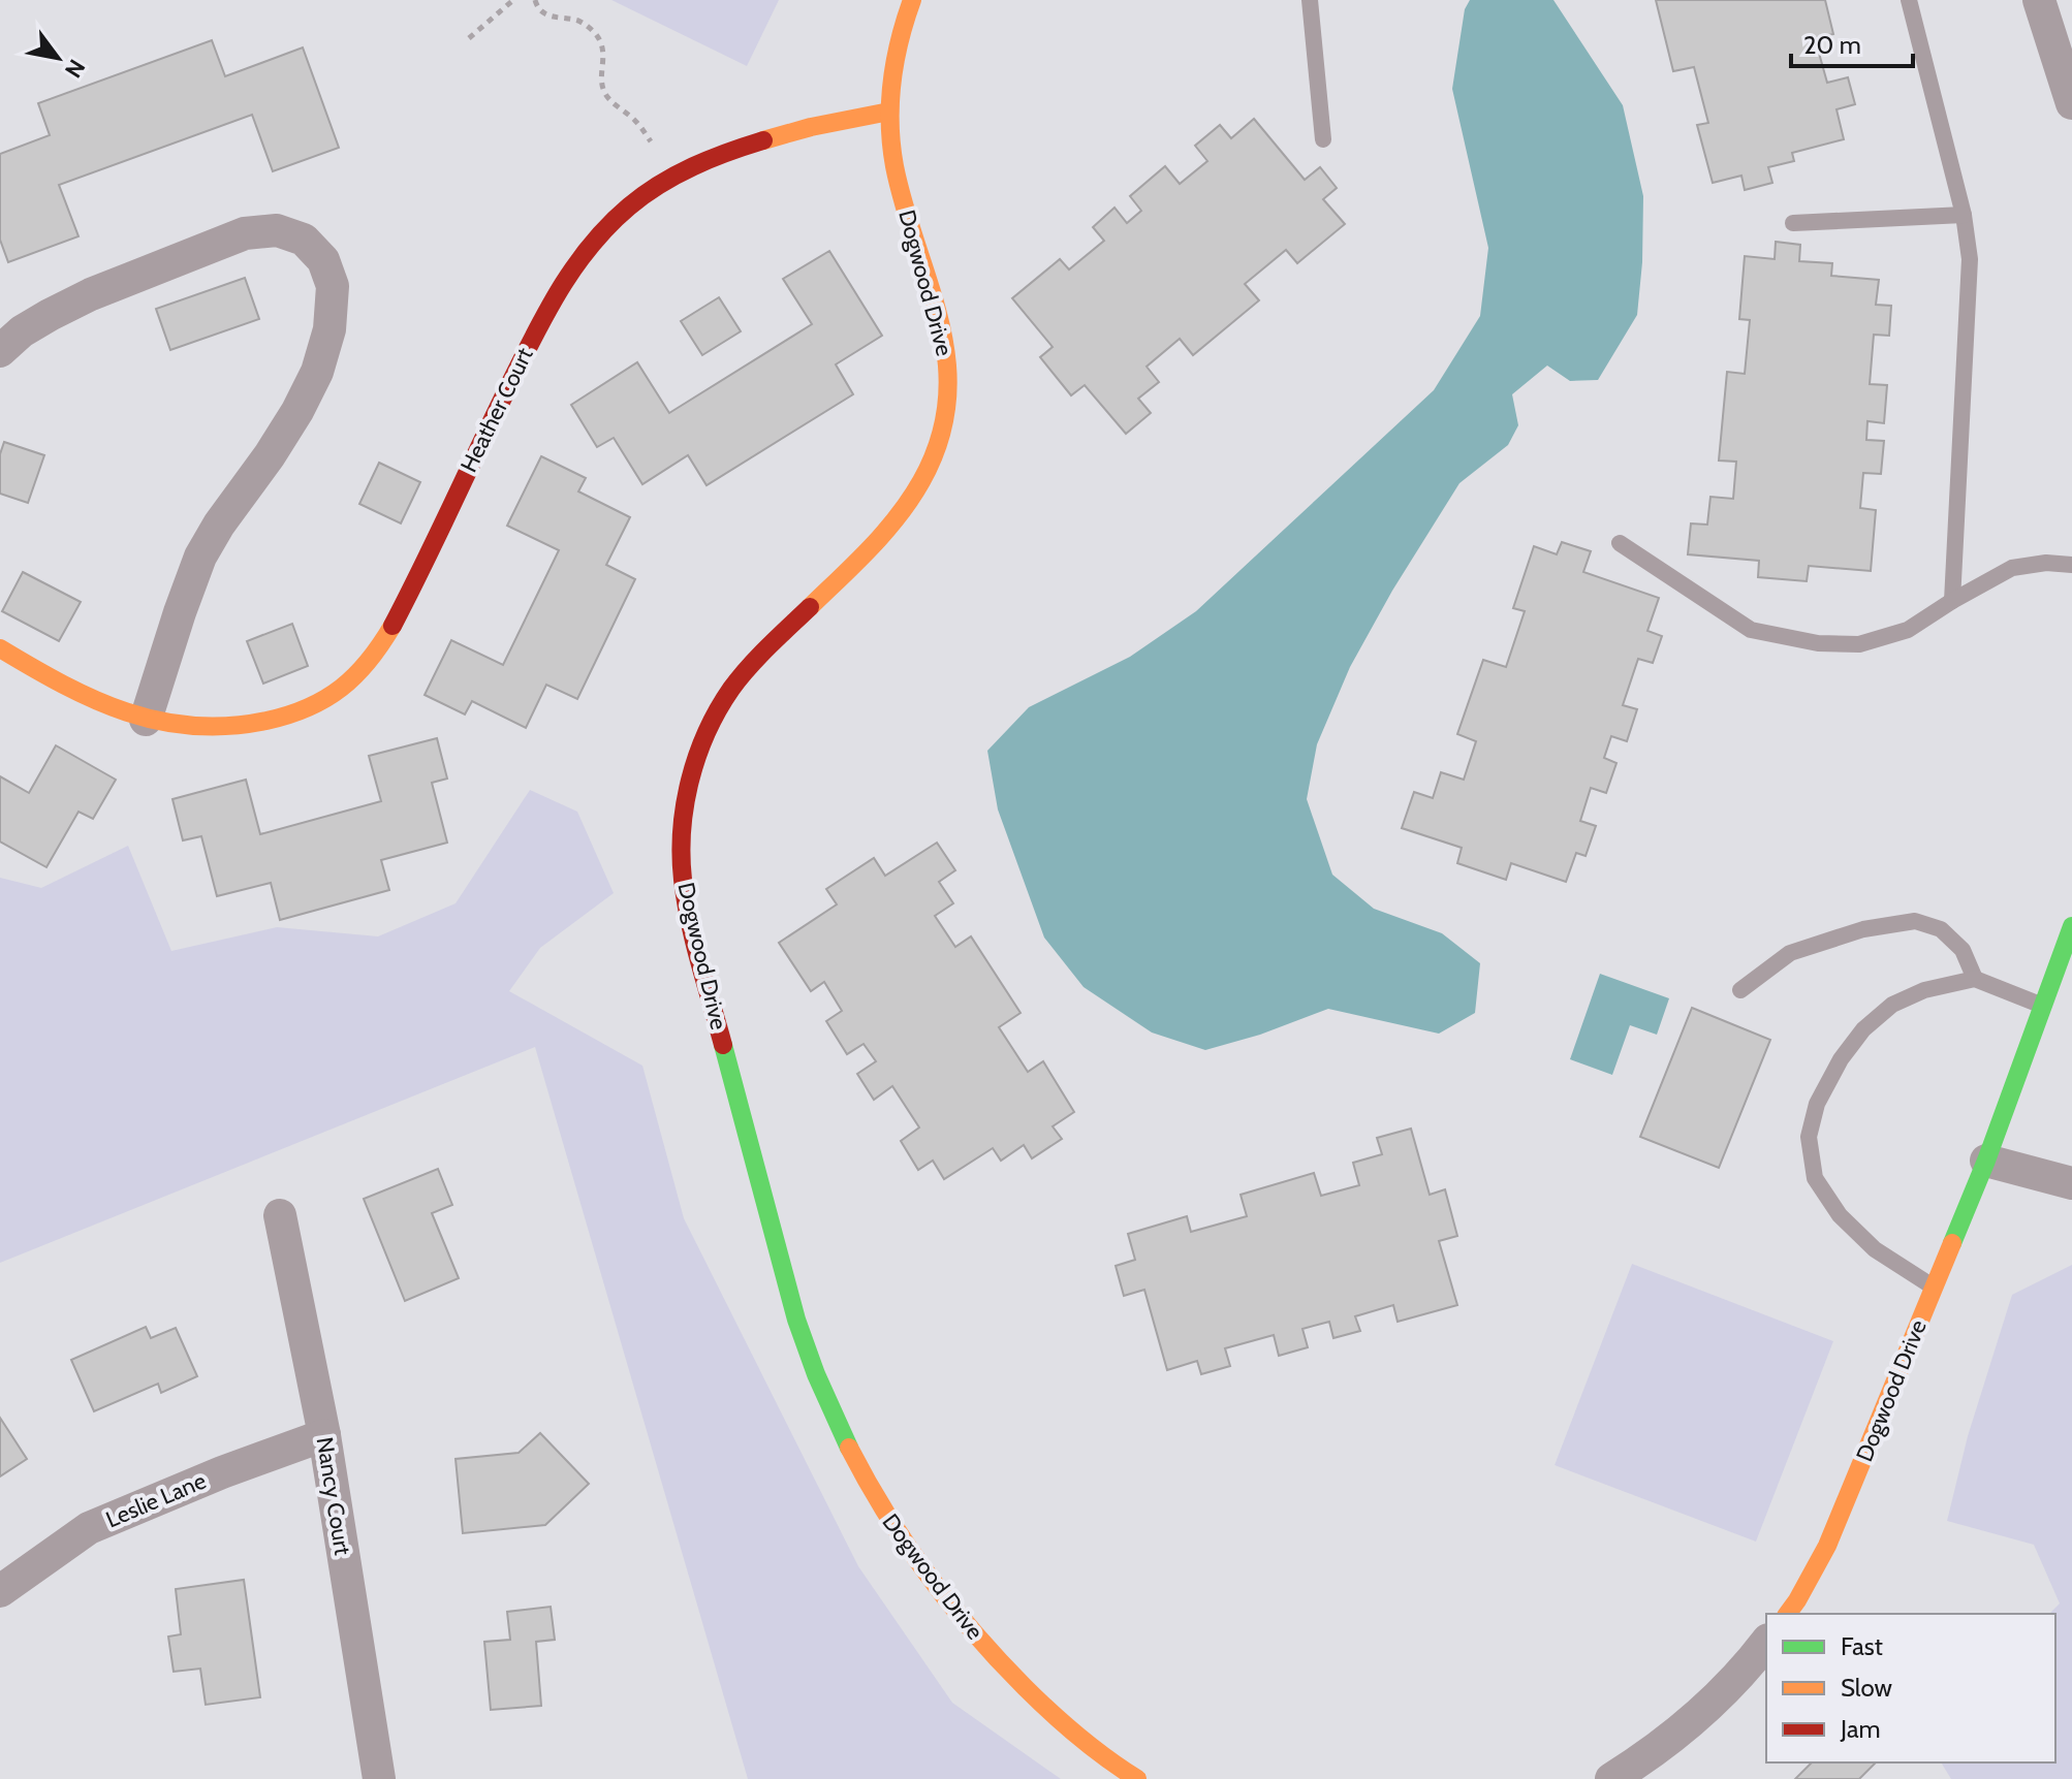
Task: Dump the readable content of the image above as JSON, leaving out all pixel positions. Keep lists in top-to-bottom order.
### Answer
{
  "streets": {
    "street": [
      "Dogwood Drive",
      "Heather Court",
      "Nancy Court",
      "Leslie Lane"
    ]
  },
  "crossings": [
    ["Dogwood Drive", "Heather Court"],
    ["Nancy Court", "Leslie Lane"]
  ],
  "legend": ["Fast", "Slow", "Jam"],
  "scale_bar": "20 m",
  "north": "bottom right"
}
